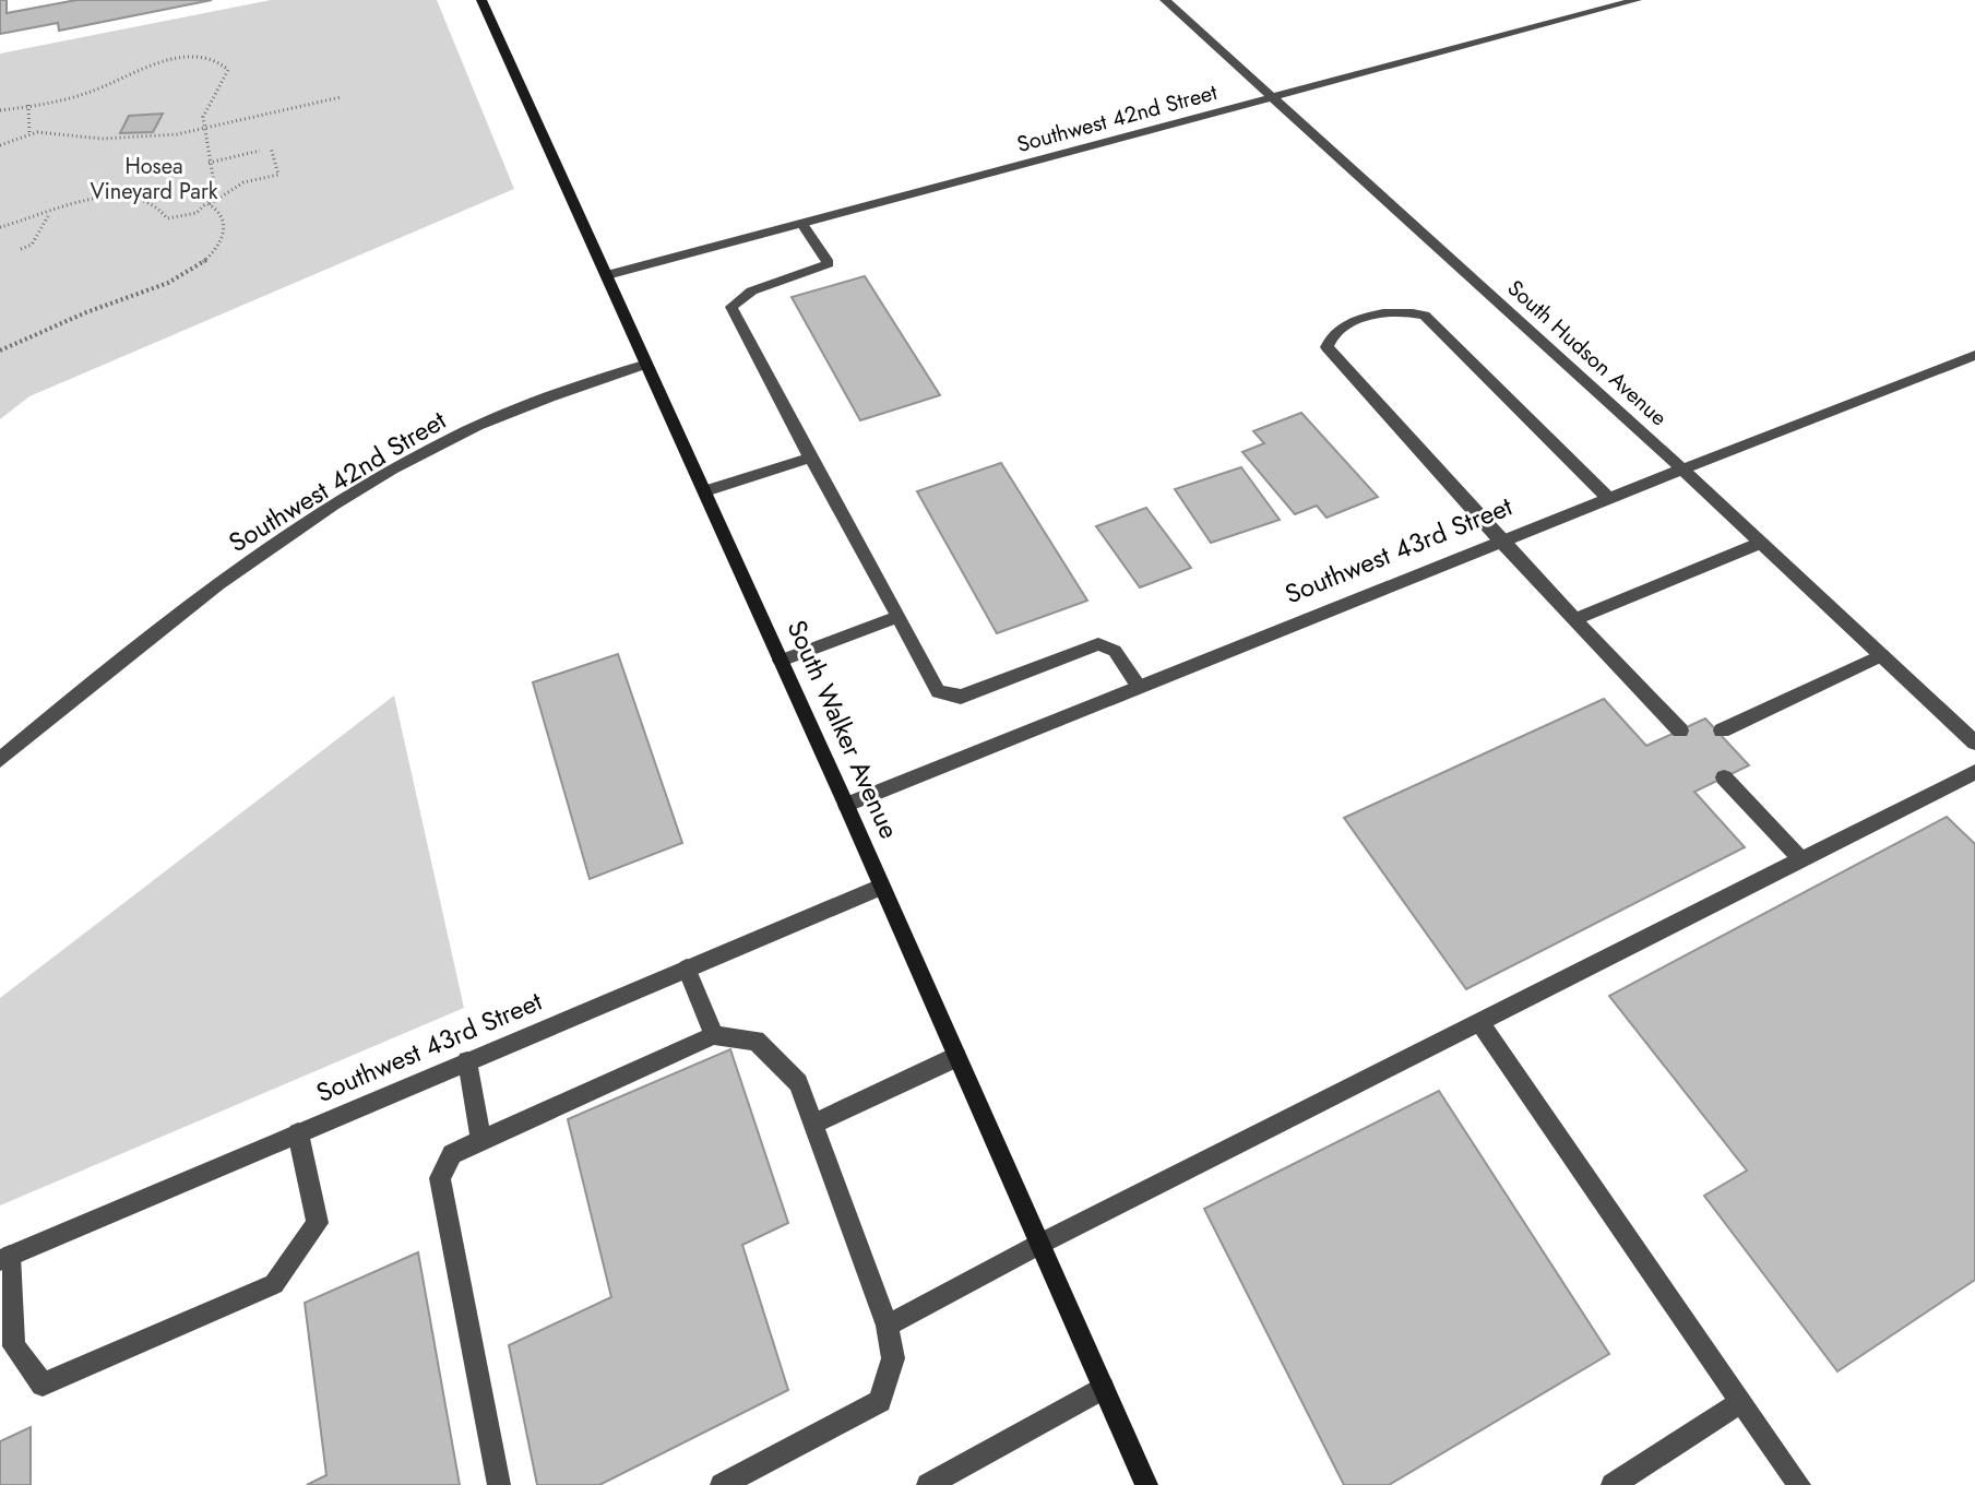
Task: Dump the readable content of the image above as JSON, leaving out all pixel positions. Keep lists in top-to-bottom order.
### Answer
{
  "streets": {
    "main road": ["South Walker Avenue"],
    "street": ["Southwest 42nd Street", "South Hudson Avenue", "Southwest 43rd Street"]
  },
  "crossings": [
    ["Southwest 42nd Street", "South Hudson Avenue"],
    ["Southwest 42nd Street", "South Walker Avenue"],
    ["South Hudson Avenue", "Southwest 43rd Street"],
    ["Southwest 43rd Street", "South Walker Avenue"]
  ],
  "parks": ["Hosea Vineyard Park"]
}
